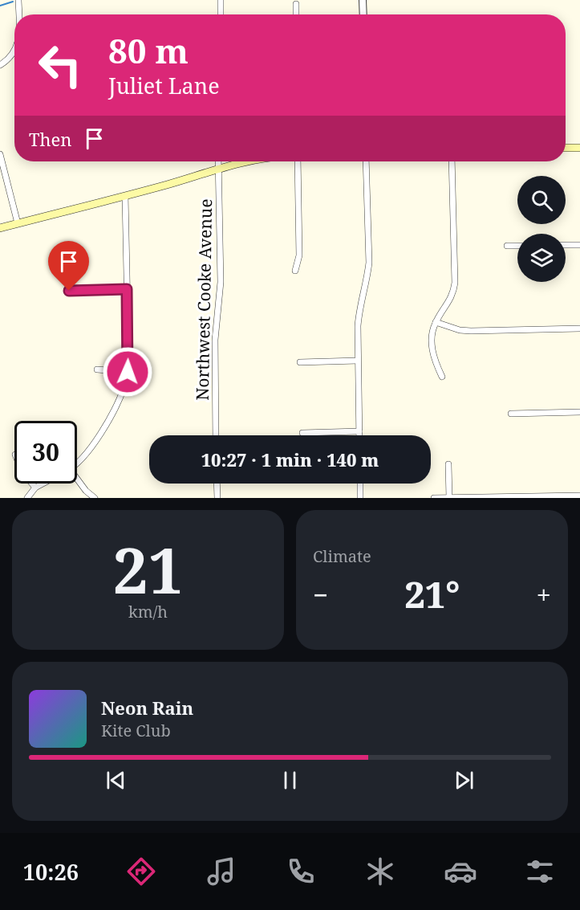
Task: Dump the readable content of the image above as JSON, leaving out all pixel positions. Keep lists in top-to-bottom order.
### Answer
{
  "streets": {
    "street": ["Northwest Cooke Avenue"]
  },
  "page": {
    "turn": ["80 m", "Juliet Lane"],
    "then": "Then",
    "limit": "30",
    "trip": "10:27 · 1 min · 140 m",
    "tile": [
      ["21", "km/h"],
      "Climate"
    ],
    "heat": ["−", "21°", "+"],
    "song": ["Neon Rain", "Kite Club"],
    "tabs": "10:26"
  }
}
